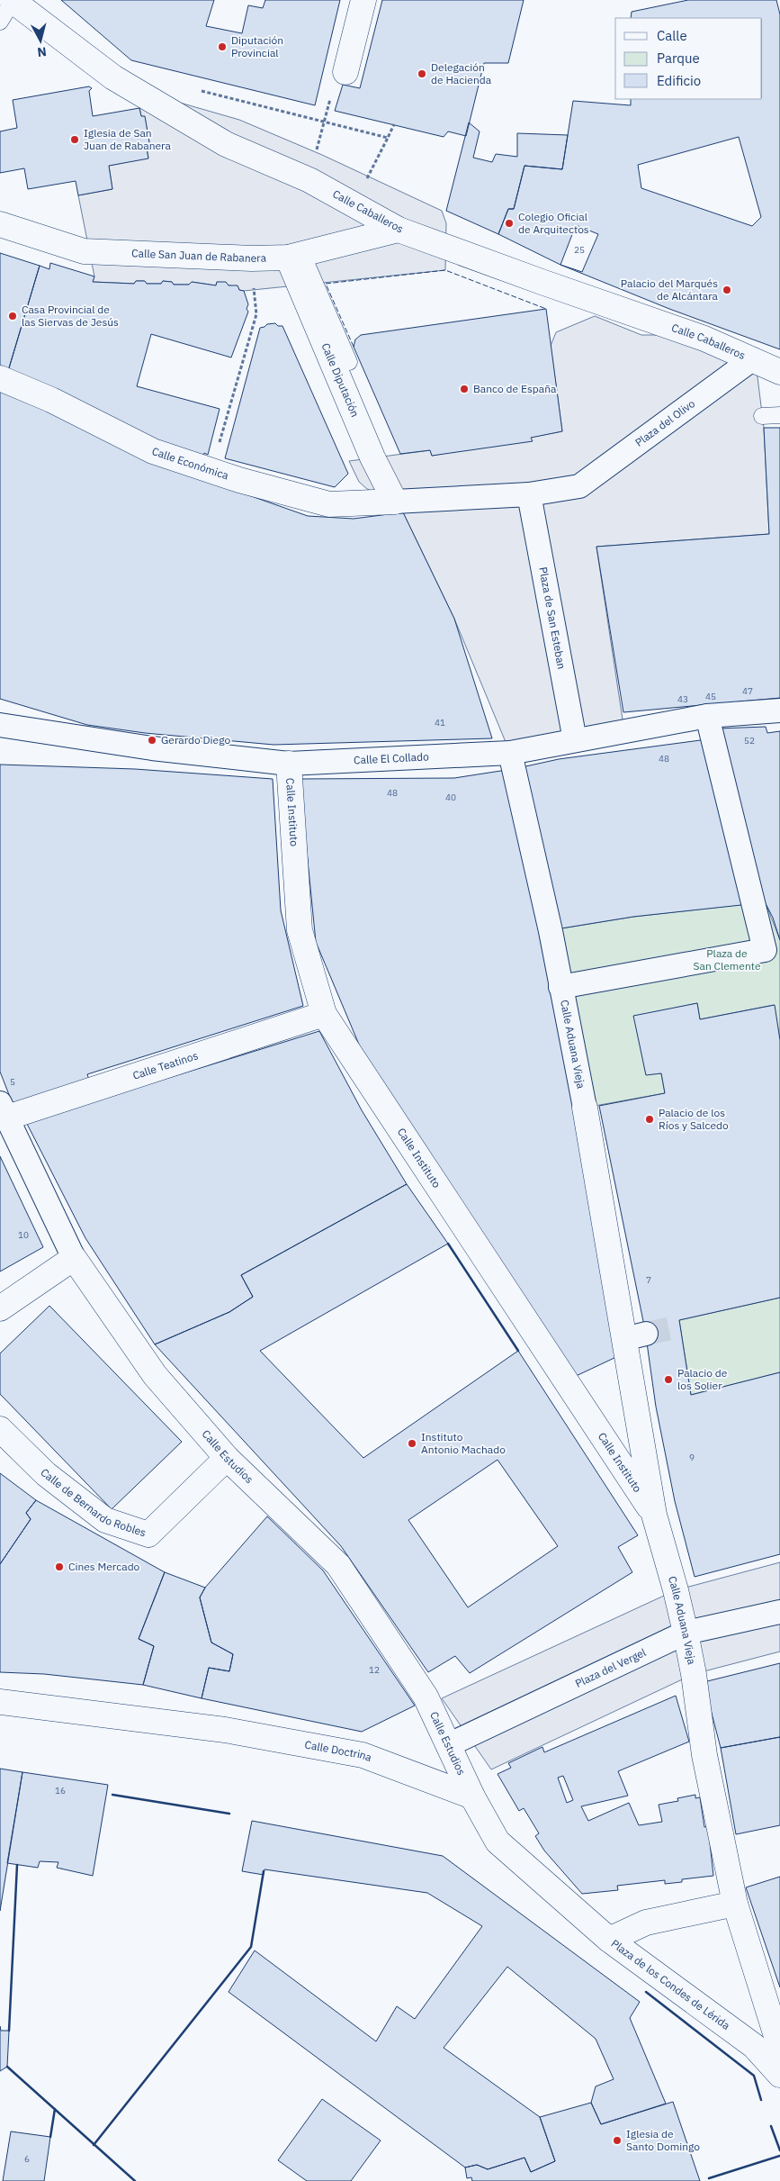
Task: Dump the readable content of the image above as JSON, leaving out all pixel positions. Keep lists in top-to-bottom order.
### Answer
{
  "streets": {
    "street": [
      "Calle Caballeros",
      "Calle San Juan de Rabanera",
      "Calle Diputación",
      "Plaza del Olivo",
      "Calle Económica",
      "Plaza de San Esteban",
      "Calle El Collado",
      "Calle Instituto",
      "Calle Aduana Vieja",
      "Calle Teatinos",
      "Calle Estudios",
      "Calle de Bernardo Robles",
      "Plaza del Vergel",
      "Calle Doctrina",
      "Plaza de los Condes de Lérida"
    ]
  },
  "crossings": [
    ["Calle Caballeros", "Calle San Juan de Rabanera"],
    ["Calle Caballeros", "Plaza del Olivo"],
    ["Calle San Juan de Rabanera", "Calle Diputación"],
    ["Calle Diputación", "Calle Económica"],
    ["Plaza del Olivo", "Plaza de San Esteban"],
    ["Plaza de San Esteban", "Calle El Collado"],
    ["Calle El Collado", "Calle Instituto"],
    ["Calle El Collado", "Calle Aduana Vieja"],
    ["Calle Instituto", "Calle Aduana Vieja"],
    ["Calle Instituto", "Calle Teatinos"],
    ["Calle Aduana Vieja", "Plaza del Vergel"],
    ["Calle Aduana Vieja", "Plaza de los Condes de Lérida"],
    ["Calle Teatinos", "Calle Estudios"],
    ["Calle Estudios", "Calle de Bernardo Robles"],
    ["Calle Estudios", "Plaza del Vergel"],
    ["Calle Estudios", "Calle Doctrina"]
  ],
  "parks": ["Plaza de San Clemente"],
  "places": [
    "Diputación Provincial",
    "Delegación de Hacienda",
    "Iglesia de San Juan de Rabanera",
    "Colegio Oficial de Arquitectos",
    "Palacio del Marqués de Alcántara",
    "Casa Provincial de las Siervas de Jesús",
    "Banco de España",
    "Gerardo Diego",
    "Palacio de los Ríos y Salcedo",
    "Palacio de los Solier",
    "Instituto Antonio Machado",
    "Cines Mercado",
    "Iglesia de Santo Domingo"
  ],
  "house_numbers": [
    "25",
    "47",
    "45",
    "43",
    "41",
    "52",
    "48",
    "48",
    "40",
    "5",
    "10",
    "7",
    "9",
    "12",
    "16",
    "6"
  ],
  "legend": ["Calle", "Parque", "Edificio"],
  "north": "bottom"
}
